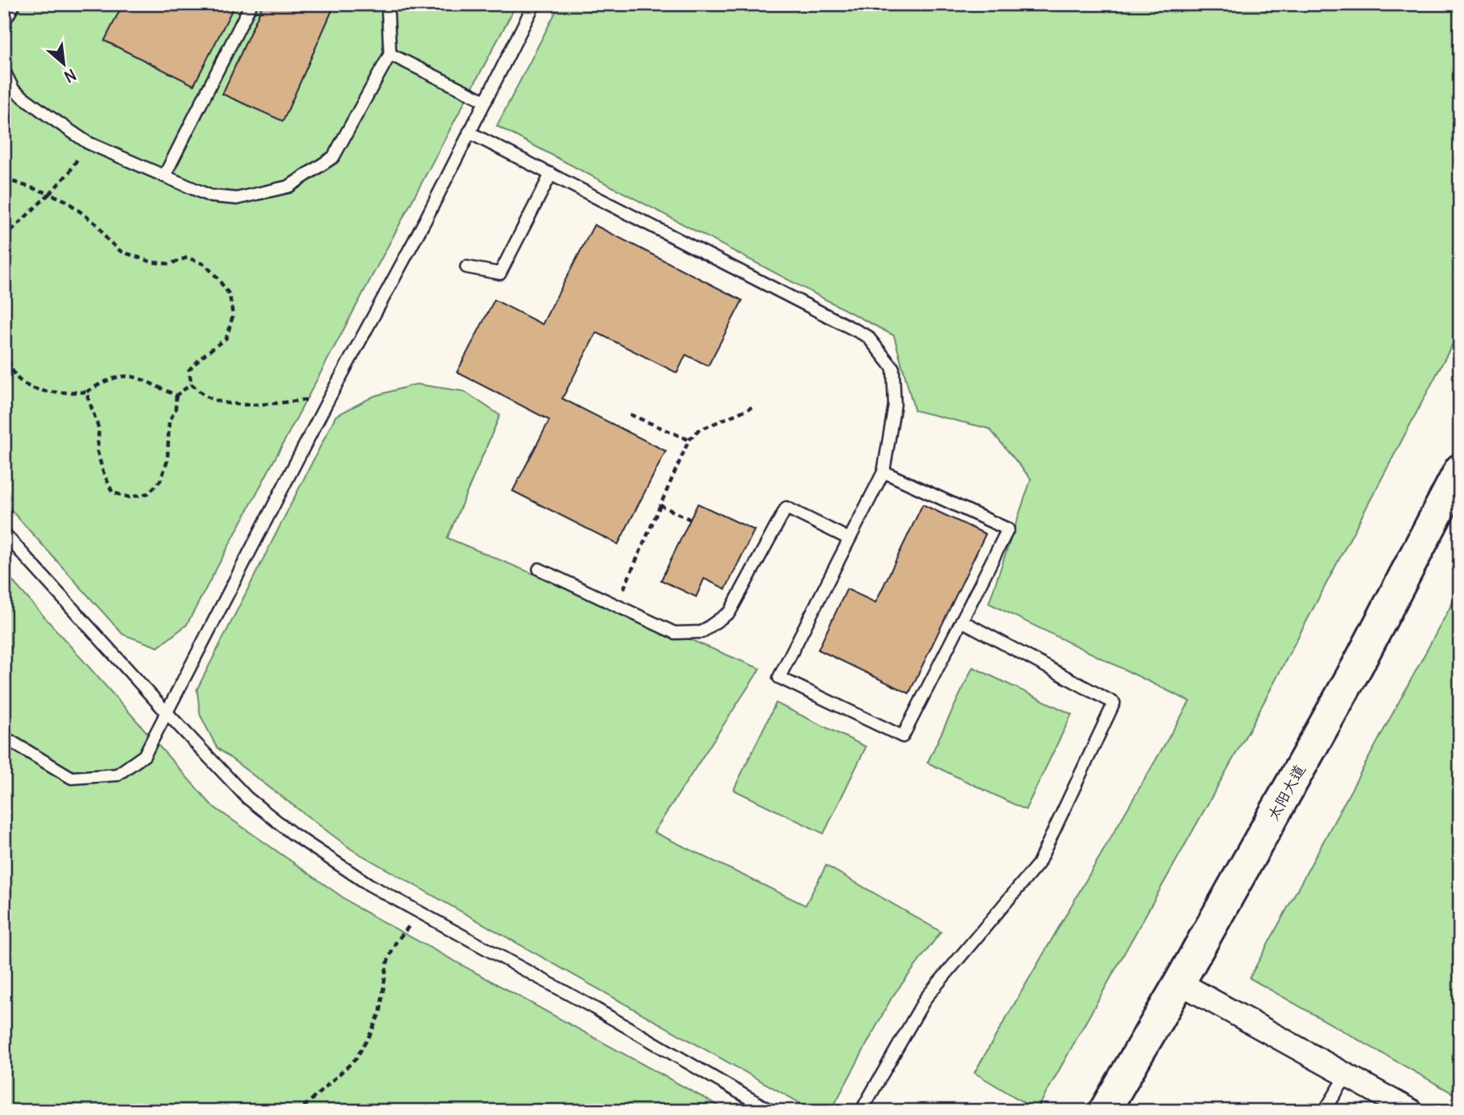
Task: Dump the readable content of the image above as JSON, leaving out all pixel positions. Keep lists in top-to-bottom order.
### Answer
{
  "streets": {
    "main road": ["太阳大道"]
  },
  "north": "bottom right"
}
